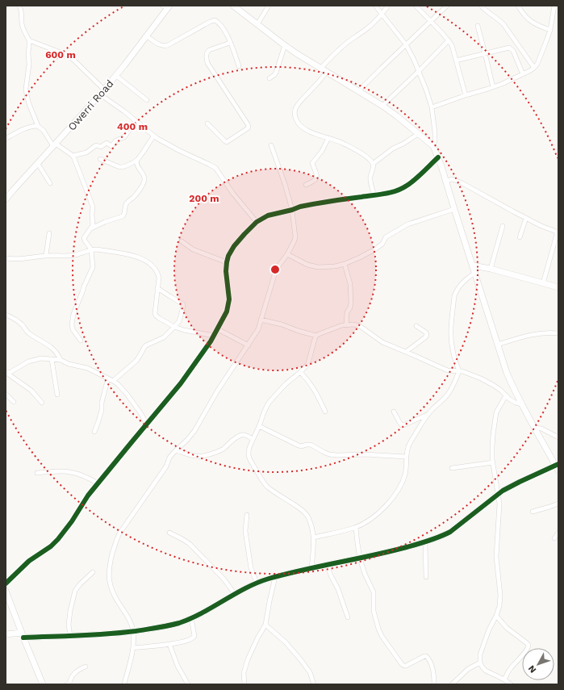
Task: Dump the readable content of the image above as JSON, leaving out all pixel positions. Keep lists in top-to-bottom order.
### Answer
{
  "streets": {
    "main road": ["Owerri Road"]
  },
  "north": "bottom left",
  "rings": ["600 m", "400 m", "200 m"]
}
